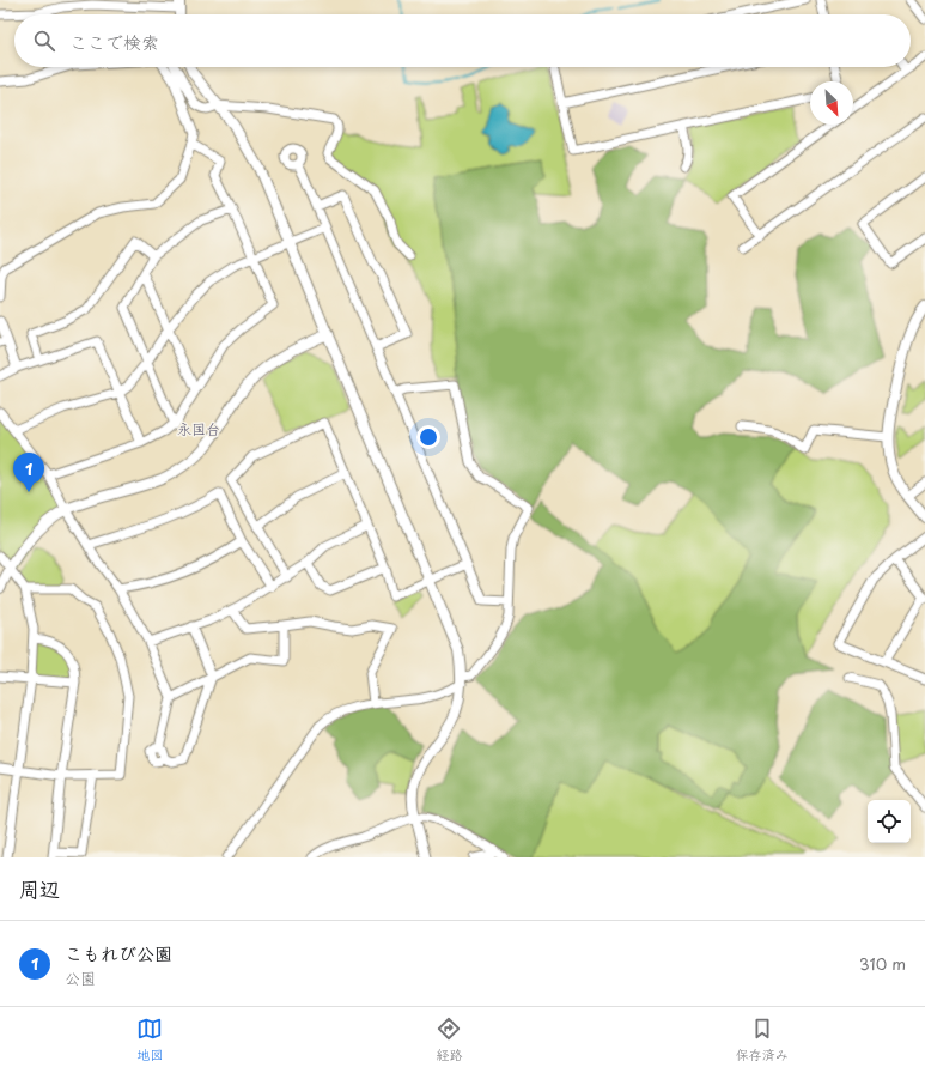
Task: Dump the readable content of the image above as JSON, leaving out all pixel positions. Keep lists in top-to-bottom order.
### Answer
{
  "districts": ["永国台"],
  "north": "bottom right",
  "page": {
    "search": "ここで検索",
    "pins": "1",
    "heading": "周辺",
    "list": [
      {
        "mark": "1",
        "name": "こもれび公園",
        "note": "公園",
        "value": "310 m"
      }
    ],
    "nav": ["地図", "経路", "保存済み"]
  }
}
